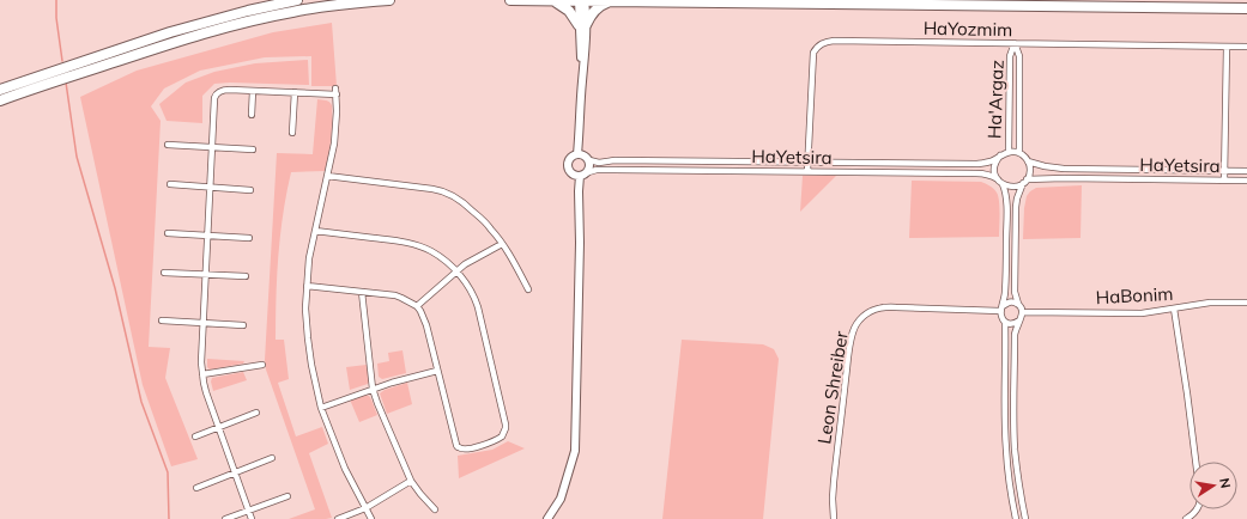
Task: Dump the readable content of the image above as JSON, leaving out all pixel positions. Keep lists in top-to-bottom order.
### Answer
{
  "streets": {
    "street": [
      "HaYozmim",
      "Ha'Argaz",
      "HaYetsira",
      "HaBonim",
      "Leon Shreiber"
    ]
  },
  "crossings": [
    ["HaYozmim", "Ha'Argaz"],
    ["HaYozmim", "HaYetsira"],
    ["Ha'Argaz", "HaYetsira"],
    ["HaBonim", "Leon Shreiber"]
  ],
  "north": "right"
}
